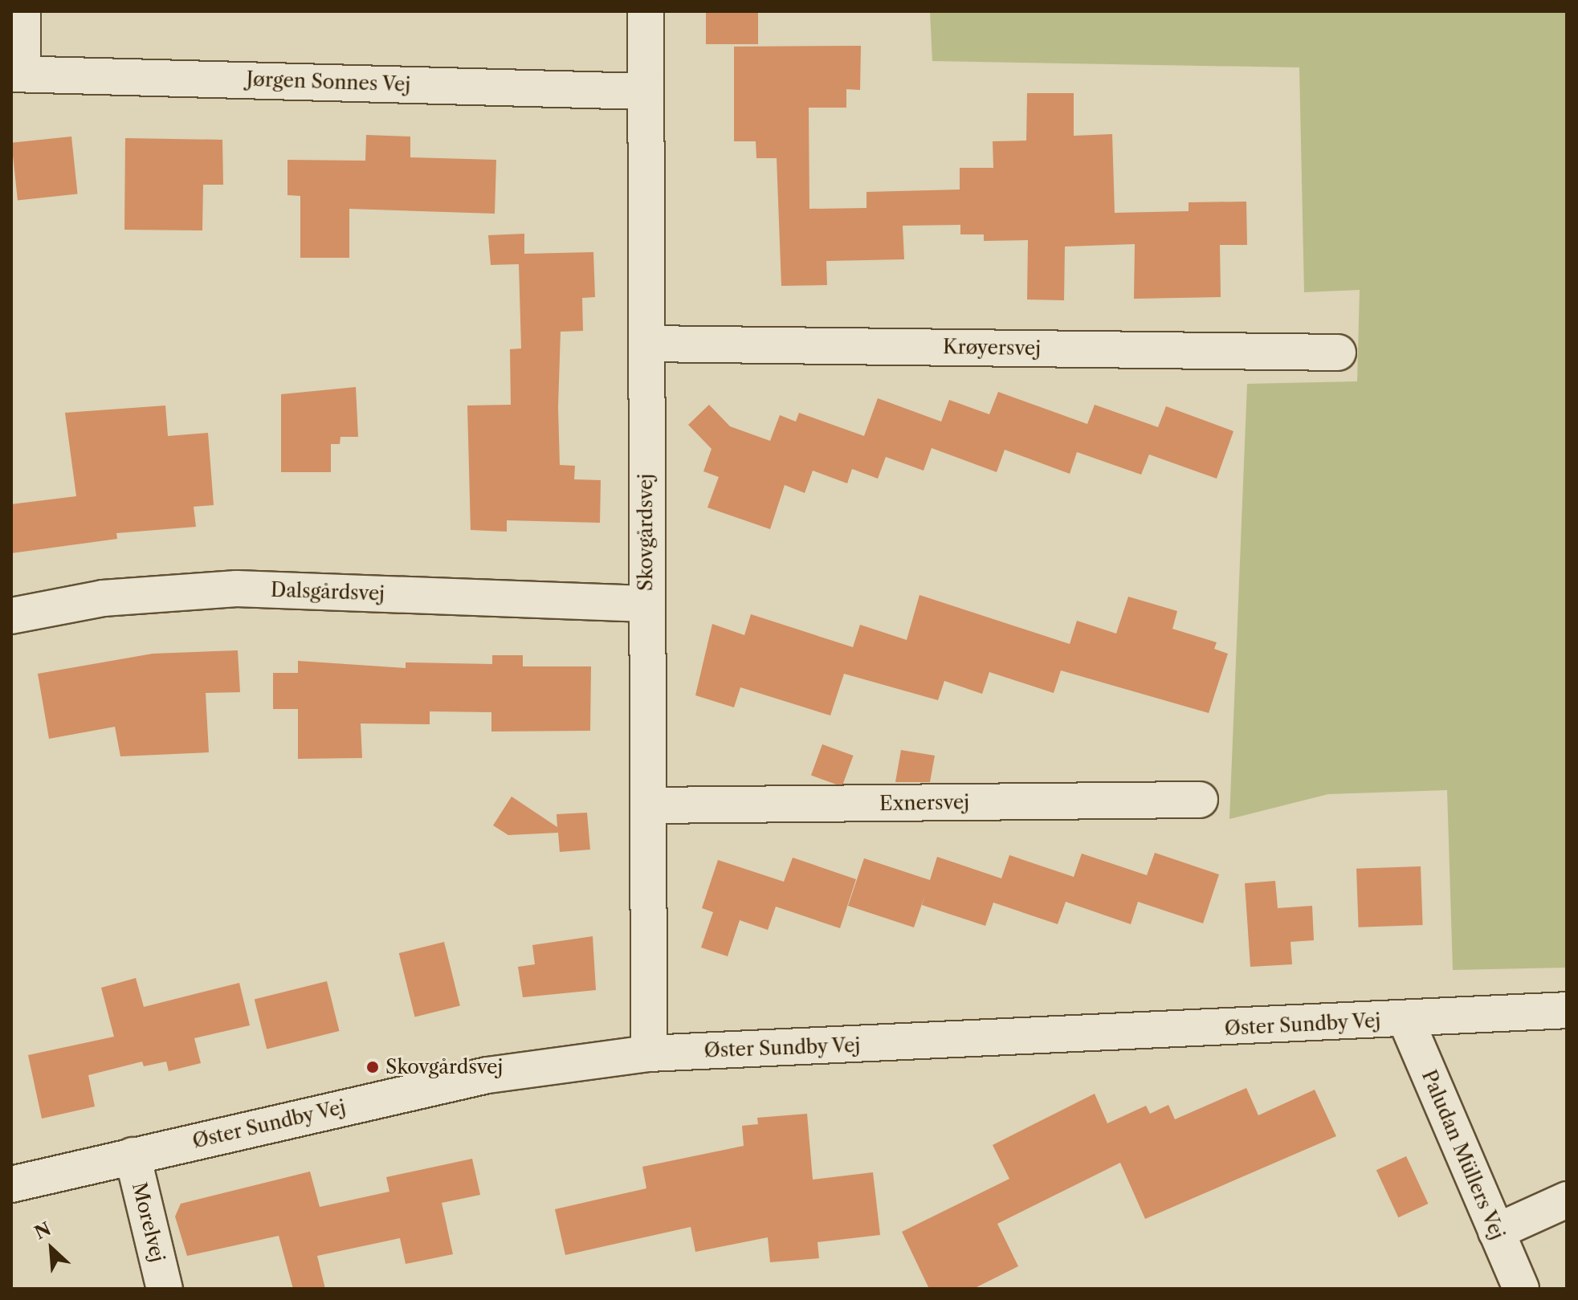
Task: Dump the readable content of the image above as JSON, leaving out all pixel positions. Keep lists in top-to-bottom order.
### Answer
{
  "streets": {
    "street": [
      "Jørgen Sonnes Vej",
      "Krøyersvej",
      "Skovgårdsvej",
      "Dalsgårdsvej",
      "Exnersvej",
      "Øster Sundby Vej",
      "Paludan Müllers Vej",
      "Morelvej"
    ]
  },
  "crossings": [
    ["Jørgen Sonnes Vej", "Skovgårdsvej"],
    ["Krøyersvej", "Skovgårdsvej"],
    ["Skovgårdsvej", "Dalsgårdsvej"],
    ["Skovgårdsvej", "Exnersvej"],
    ["Skovgårdsvej", "Øster Sundby Vej"],
    ["Øster Sundby Vej", "Paludan Müllers Vej"],
    ["Øster Sundby Vej", "Morelvej"]
  ],
  "places": ["Skovgårdsvej"],
  "north": "top left"
}
